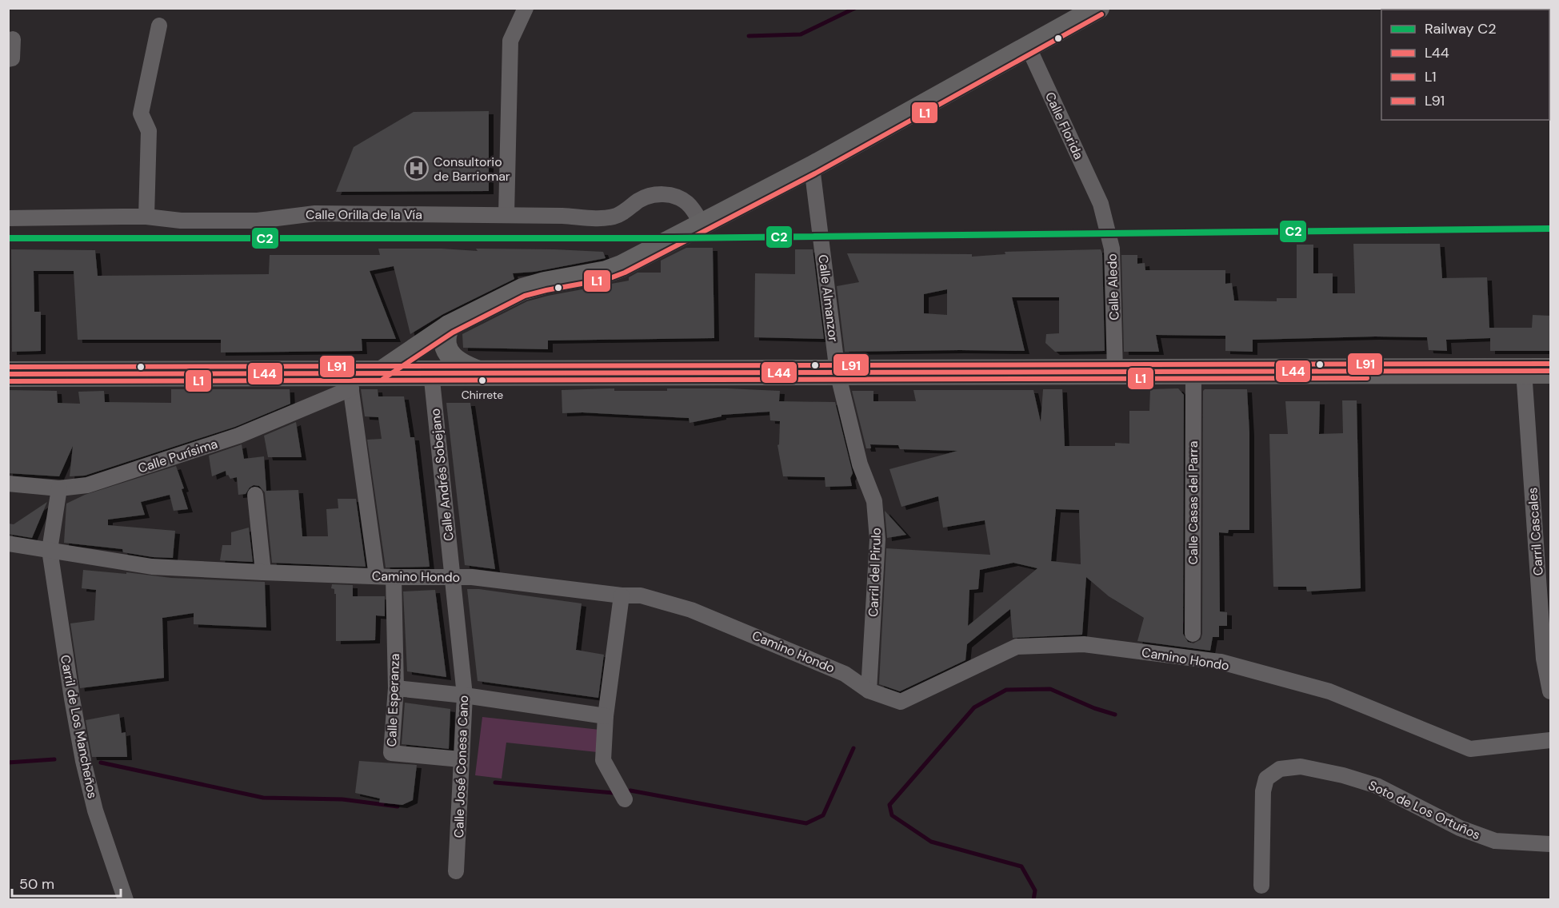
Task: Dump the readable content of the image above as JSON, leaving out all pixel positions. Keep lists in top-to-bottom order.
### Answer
{
  "streets": {
    "street": [
      "Calle Florida",
      "Calle Orilla de la Vía",
      "Calle Aledo",
      "Calle Almanzor",
      "Calle Purísima",
      "Calle Andrés Sobejano",
      "Calle Casas del Parra",
      "Carril Cascales",
      "Carril del Pirulo",
      "Camino Hondo",
      "Calle Esperanza",
      "Carril de Los Mancheños",
      "Calle José Conesa Cano",
      "Soto de Los Ortuños"
    ]
  },
  "crossings": [
    ["Calle Florida", "Calle Aledo"],
    ["Calle Almanzor", "Carril del Pirulo"],
    ["Calle Andrés Sobejano", "Camino Hondo"],
    ["Calle Andrés Sobejano", "Calle José Conesa Cano"],
    ["Carril del Pirulo", "Camino Hondo"],
    ["Camino Hondo", "Calle Esperanza"],
    ["Camino Hondo", "Carril de Los Mancheños"],
    ["Camino Hondo", "Calle José Conesa Cano"],
    ["Calle Esperanza", "Calle José Conesa Cano"]
  ],
  "places": {
    "hospital": ["Consultorio de Barriomar"],
    "other": ["Chirrete"]
  },
  "lines": [
    "transit line L1",
    "rail line C2",
    "transit line L91",
    "transit line L44"
  ],
  "legend": [
    "Railway C2",
    "L44",
    "L1",
    "L91"
  ],
  "scale_bar": "50 m"
}
